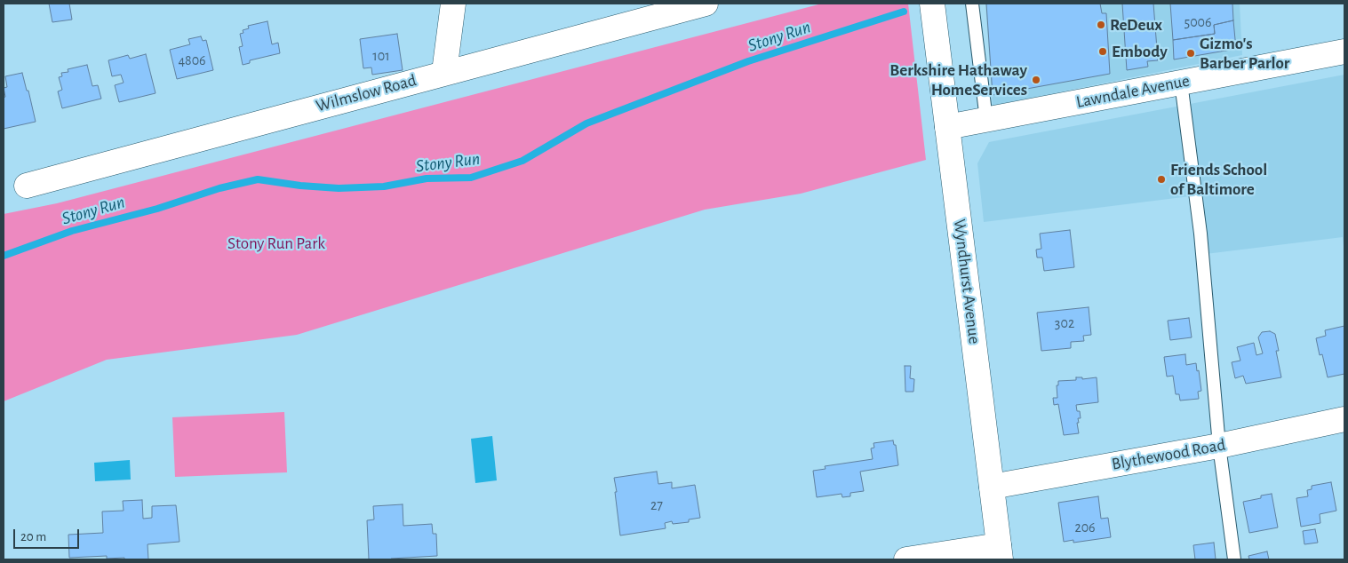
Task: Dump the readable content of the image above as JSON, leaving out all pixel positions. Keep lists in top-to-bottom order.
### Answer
{
  "streets": {
    "street": [
      "Lawndale Avenue",
      "Wilmslow Road",
      "Wyndhurst Avenue",
      "Blythewood Road"
    ]
  },
  "crossings": [
    ["Lawndale Avenue", "Wyndhurst Avenue"],
    ["Wyndhurst Avenue", "Blythewood Road"]
  ],
  "water": ["Stony Run"],
  "parks": ["Stony Run Park"],
  "places": [
    "ReDeux",
    "Embody",
    "Gizmo's Barber Parlor",
    "Berkshire Hathaway HomeServices",
    "Friends School of Baltimore"
  ],
  "house_numbers": [
    "5006",
    "101",
    "4806",
    "302",
    "27",
    "206"
  ],
  "scale_bar": "20 m"
}
